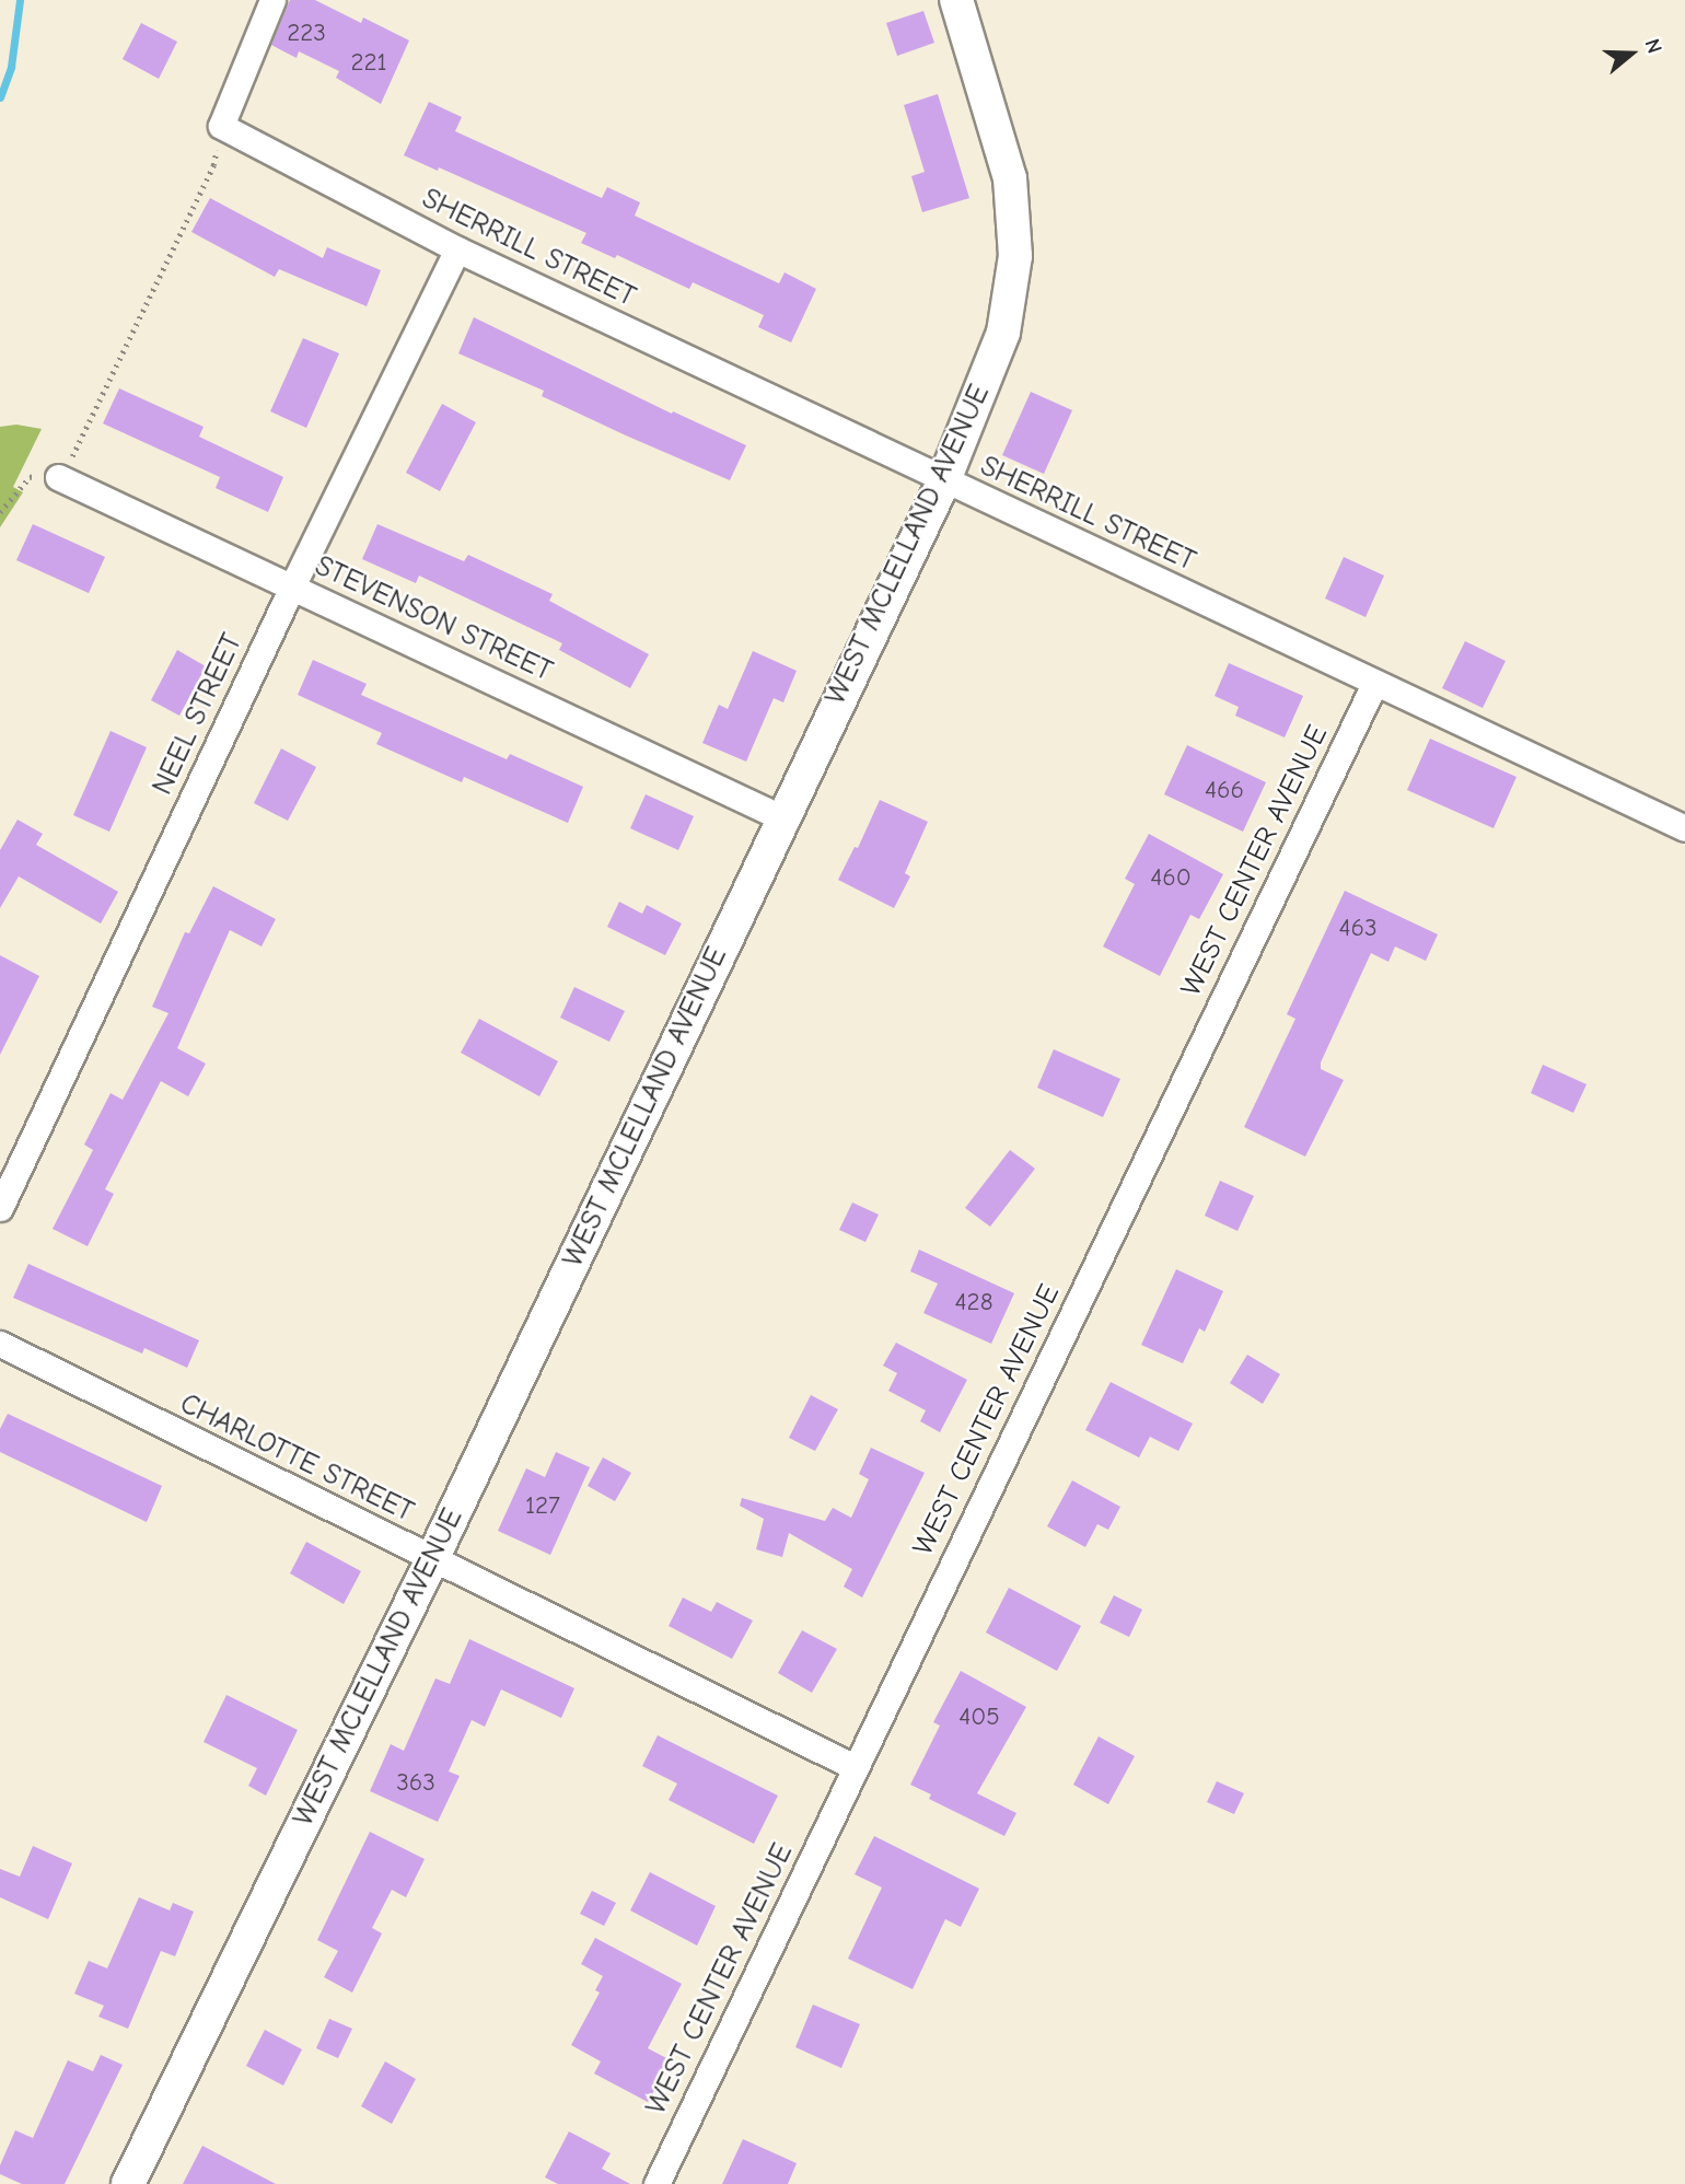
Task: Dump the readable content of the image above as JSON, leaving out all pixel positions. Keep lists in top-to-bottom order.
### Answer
{
  "streets": {
    "street": [
      "SHERRILL STREET",
      "WEST MCLELLAND AVENUE",
      "STEVENSON STREET",
      "NEEL STREET",
      "WEST CENTER AVENUE",
      "CHARLOTTE STREET"
    ]
  },
  "crossings": [
    ["SHERRILL STREET", "WEST MCLELLAND AVENUE"],
    ["SHERRILL STREET", "NEEL STREET"],
    ["SHERRILL STREET", "WEST CENTER AVENUE"],
    ["WEST MCLELLAND AVENUE", "STEVENSON STREET"],
    ["WEST MCLELLAND AVENUE", "CHARLOTTE STREET"],
    ["STEVENSON STREET", "NEEL STREET"],
    ["WEST CENTER AVENUE", "CHARLOTTE STREET"]
  ],
  "house_numbers": [
    "223",
    "221",
    "466",
    "460",
    "463",
    "428",
    "127",
    "405",
    "363"
  ],
  "north": "right"
}
